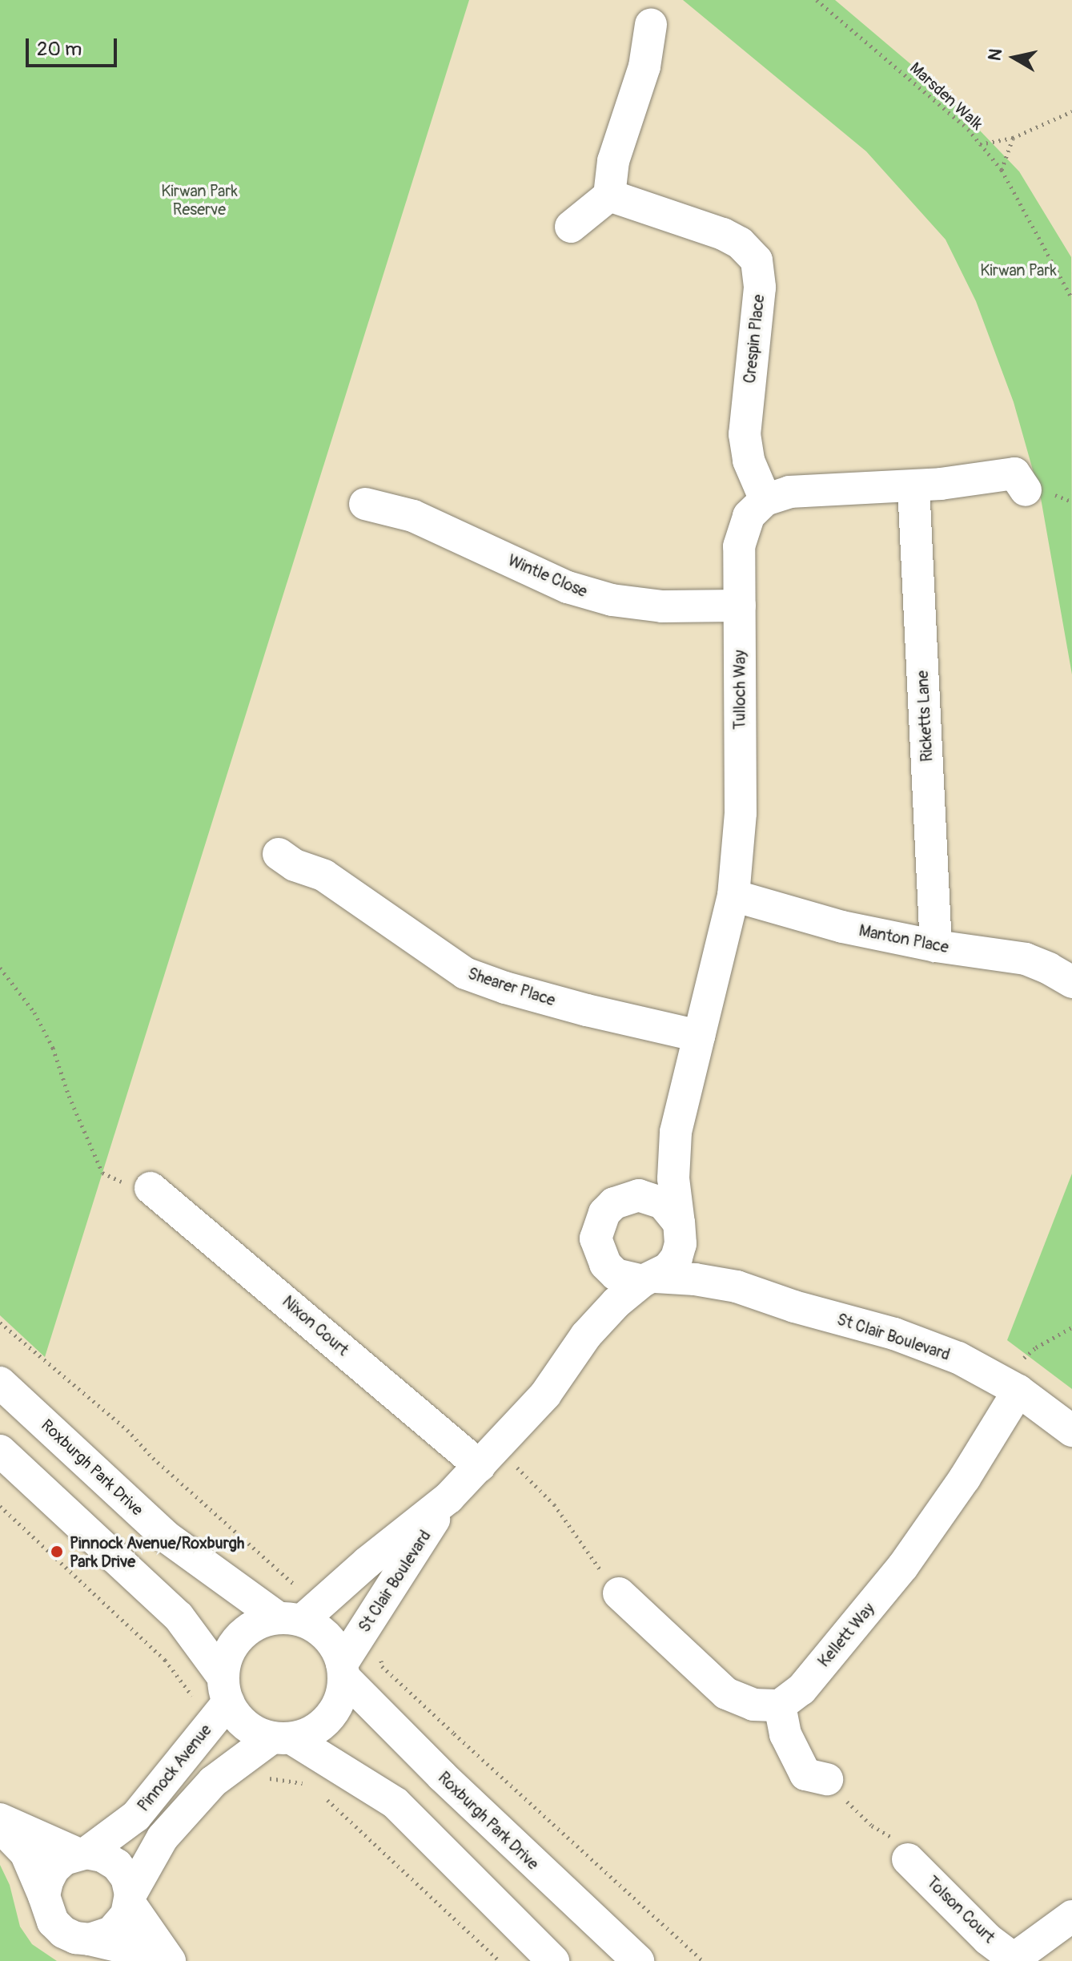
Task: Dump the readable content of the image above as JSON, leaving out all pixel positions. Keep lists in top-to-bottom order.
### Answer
{
  "streets": {
    "street": [
      "Crespin Place",
      "Wintle Close",
      "Tulloch Way",
      "Ricketts Lane",
      "Manton Place",
      "Shearer Place",
      "Nixon Court",
      "St Clair Boulevard",
      "Roxburgh Park Drive",
      "Kellett Way",
      "Pinnock Avenue",
      "Tolson Court"
    ],
    "path": ["Marsden Walk"]
  },
  "crossings": [
    ["Crespin Place", "Tulloch Way"],
    ["Wintle Close", "Tulloch Way"],
    ["Tulloch Way", "Manton Place"],
    ["Tulloch Way", "Shearer Place"],
    ["Tulloch Way", "St Clair Boulevard"],
    ["Ricketts Lane", "Manton Place"],
    ["Nixon Court", "St Clair Boulevard"],
    ["St Clair Boulevard", "Roxburgh Park Drive"],
    ["St Clair Boulevard", "Kellett Way"],
    ["St Clair Boulevard", "Pinnock Avenue"],
    ["Roxburgh Park Drive", "Pinnock Avenue"]
  ],
  "parks": ["Kirwan Park Reserve", "Kirwan Park"],
  "places": ["Pinnock Avenue/Roxburgh Park Drive"],
  "scale_bar": "20 m",
  "north": "left"
}
